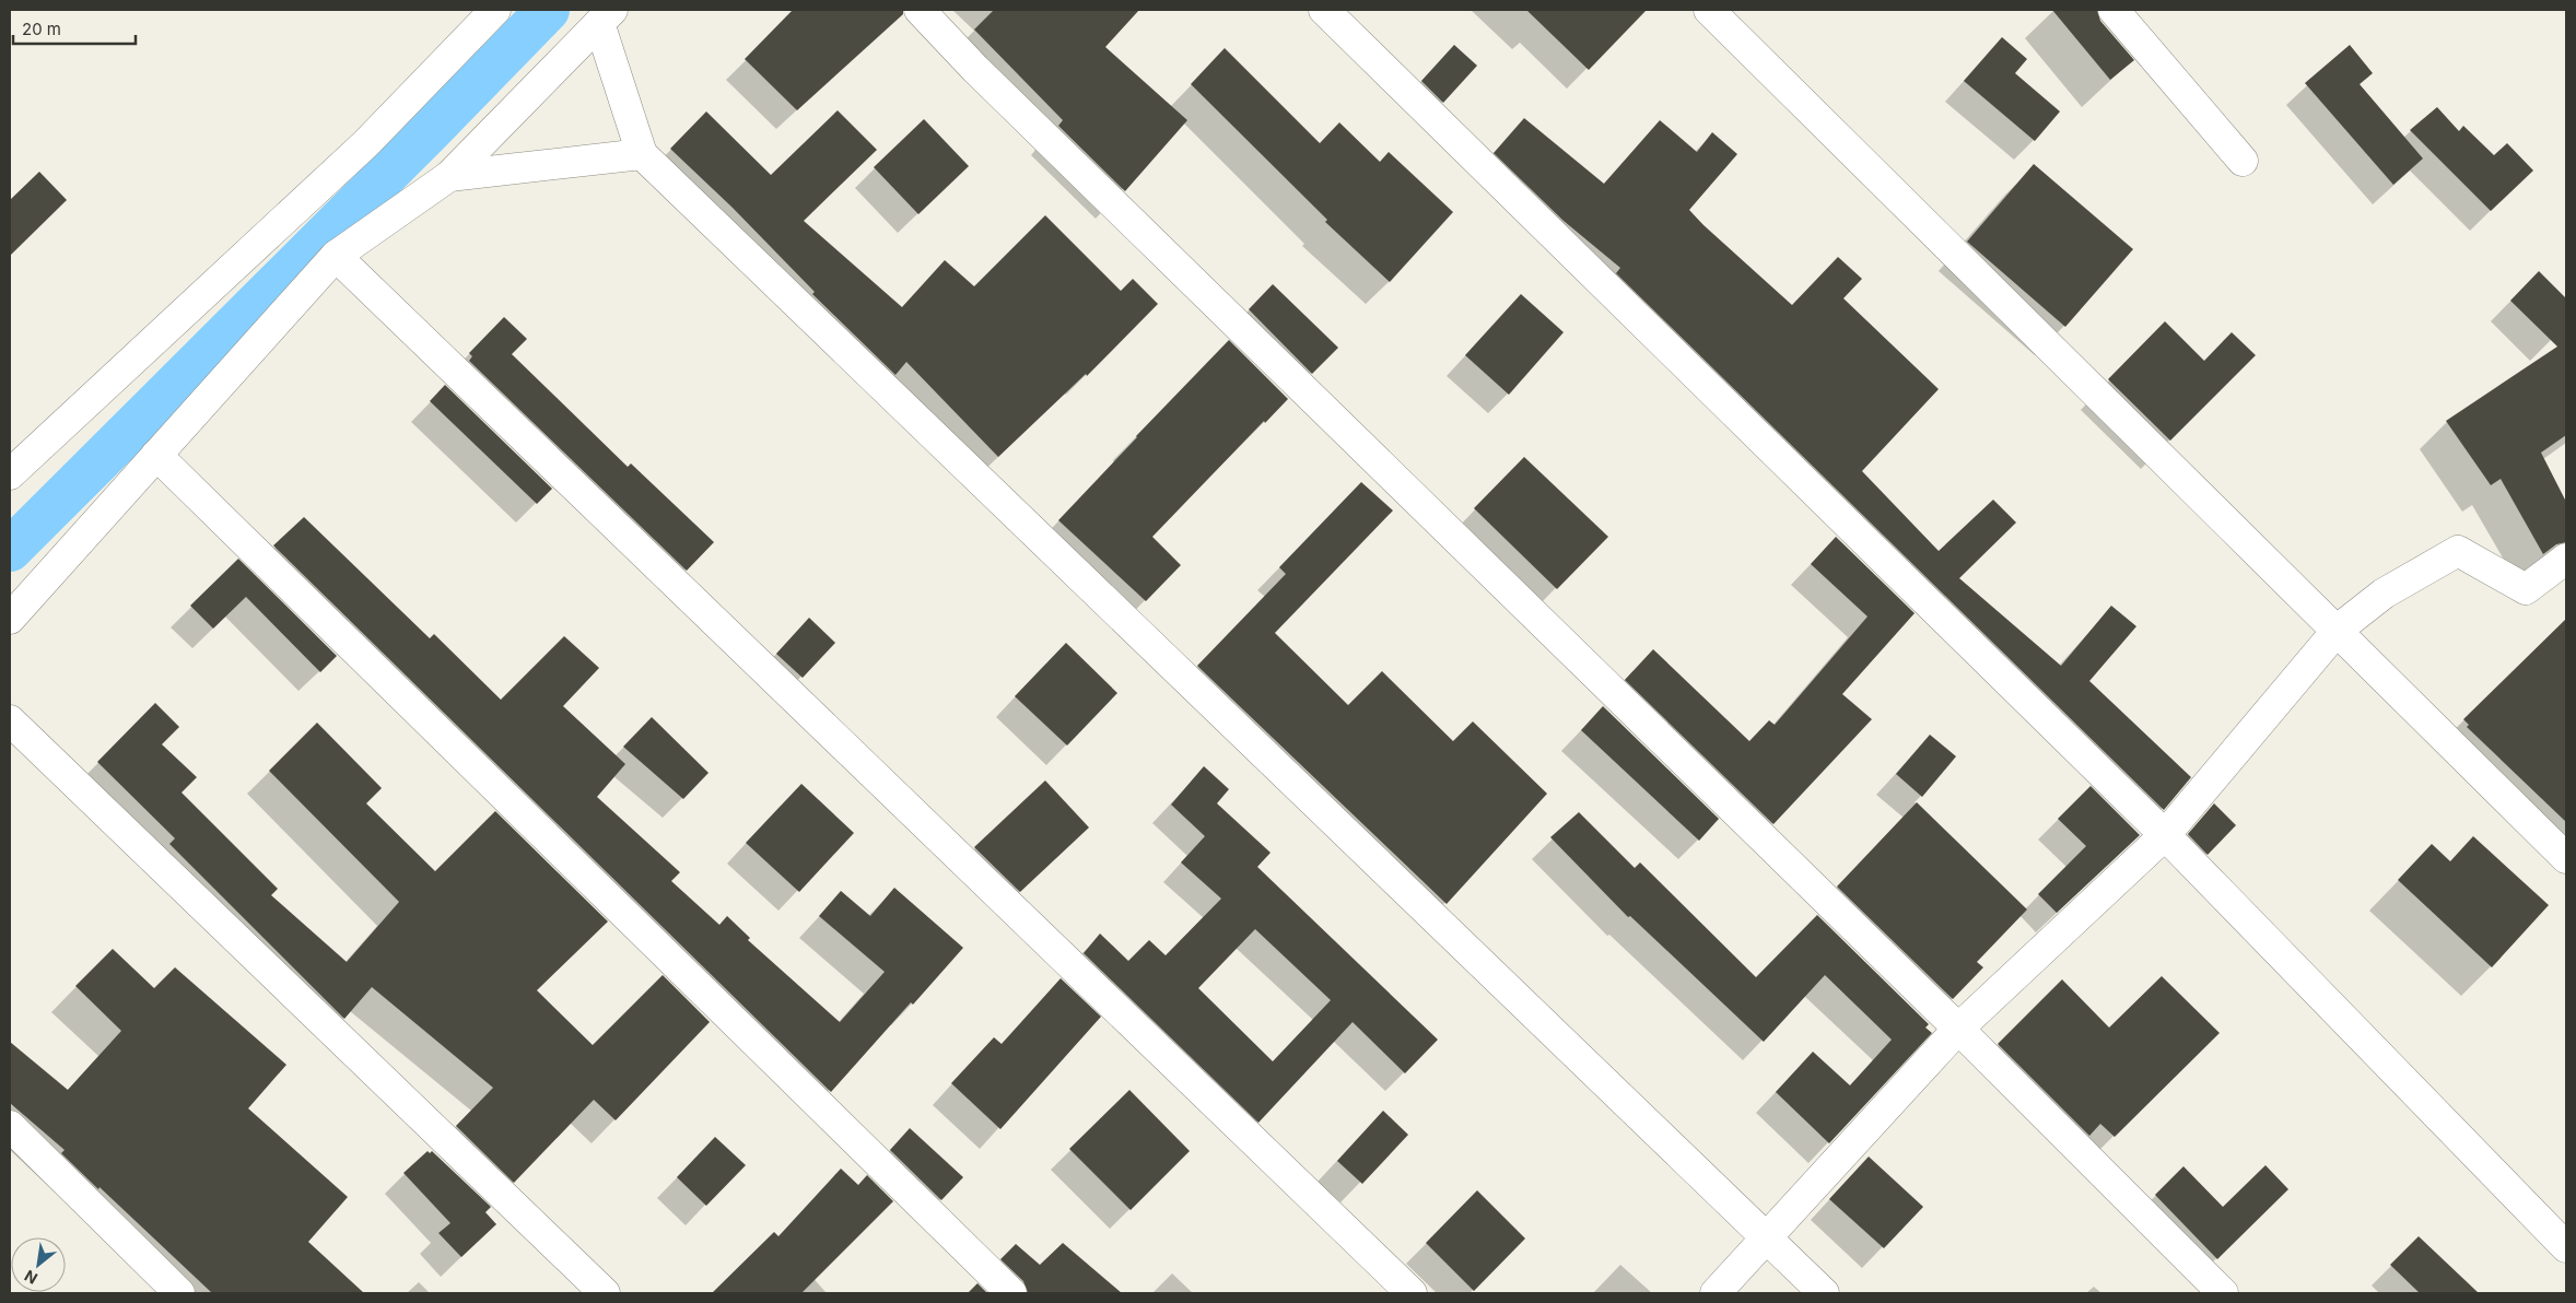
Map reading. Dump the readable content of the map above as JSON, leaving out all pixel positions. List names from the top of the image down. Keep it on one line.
{"scale_bar":"20 m","north":"bottom left"}
